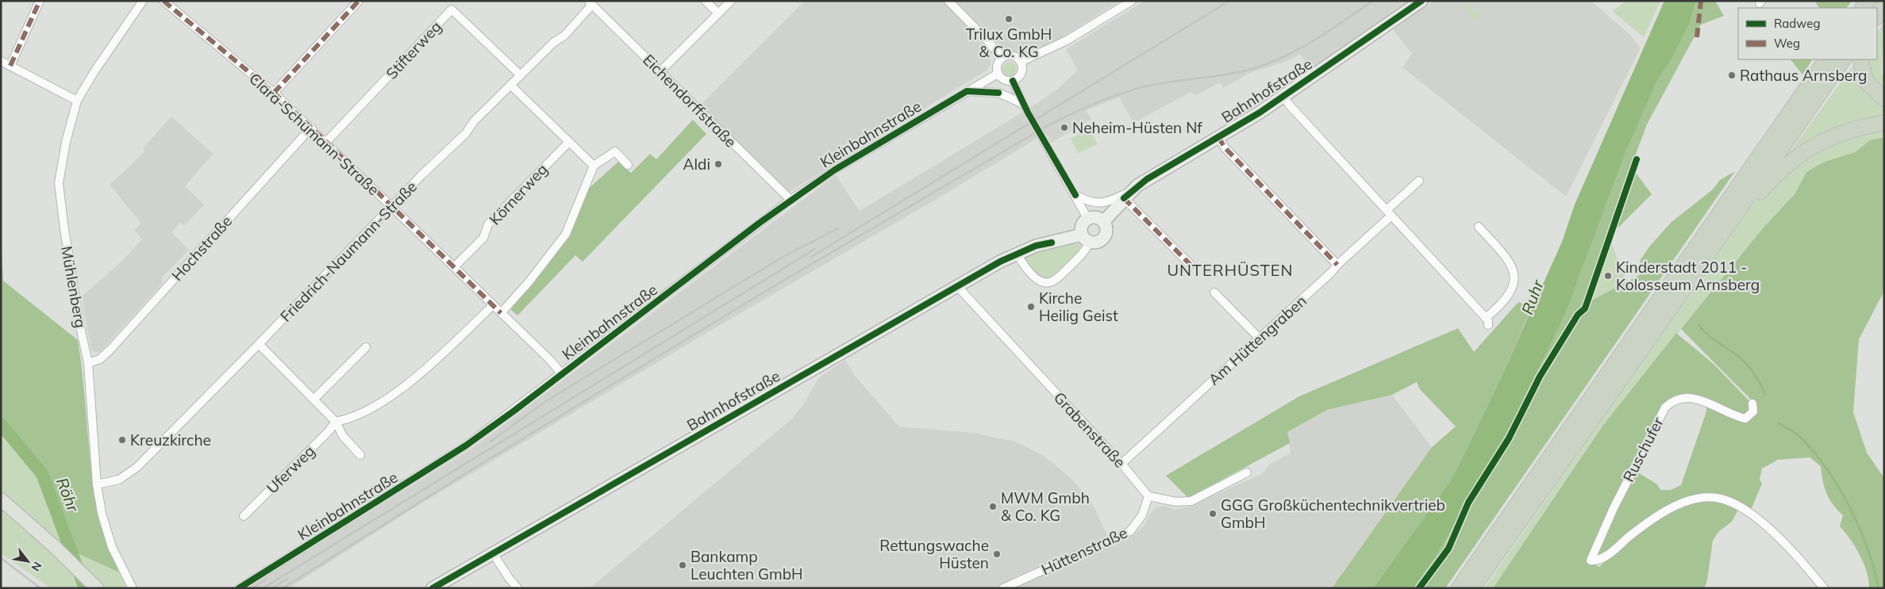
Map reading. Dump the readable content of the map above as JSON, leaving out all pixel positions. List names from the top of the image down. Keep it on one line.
{"streets":{"street":["Stifterweg","Bahnhofstraße","Eichendorffstraße","Clara-Schumann-Straße","Kleinbahnstraße","Körnerweg","Hochstraße","Friedrich-Naumann-Straße","Mühlenberg","Am Hüttengraben","Grabenstraße","Ruschufer","Uferweg","Hüttenstraße"]},"crossings":[["Stifterweg","Clara-Schumann-Straße"],["Stifterweg","Friedrich-Naumann-Straße"],["Bahnhofstraße","Grabenstraße"],["Eichendorffstraße","Kleinbahnstraße"],["Eichendorffstraße","Friedrich-Naumann-Straße"],["Clara-Schumann-Straße","Kleinbahnstraße"],["Clara-Schumann-Straße","Körnerweg"],["Clara-Schumann-Straße","Hochstraße"],["Clara-Schumann-Straße","Friedrich-Naumann-Straße"],["Hochstraße","Mühlenberg"],["Friedrich-Naumann-Straße","Mühlenberg"],["Am Hüttengraben","Grabenstraße"],["Grabenstraße","Hüttenstraße"]],"districts":["UNTERHÜSTEN"],"water":["Ruhr","Röhr"],"places":["Trilux GmbH & Co. KG","Rathaus Arnsberg","Neheim-Hüsten Nf","Aldi","Kinderstadt 2011 - Kolosseum Arnsberg","Kirche Heilig Geist","Kreuzkirche","MWM Gmbh & Co. KG","GGG Großküchentechnikvertrieb GmbH","Rettungswache Hüsten","Bankamp Leuchten GmbH"],"legend":["Radweg","Weg"],"north":"bottom right"}
